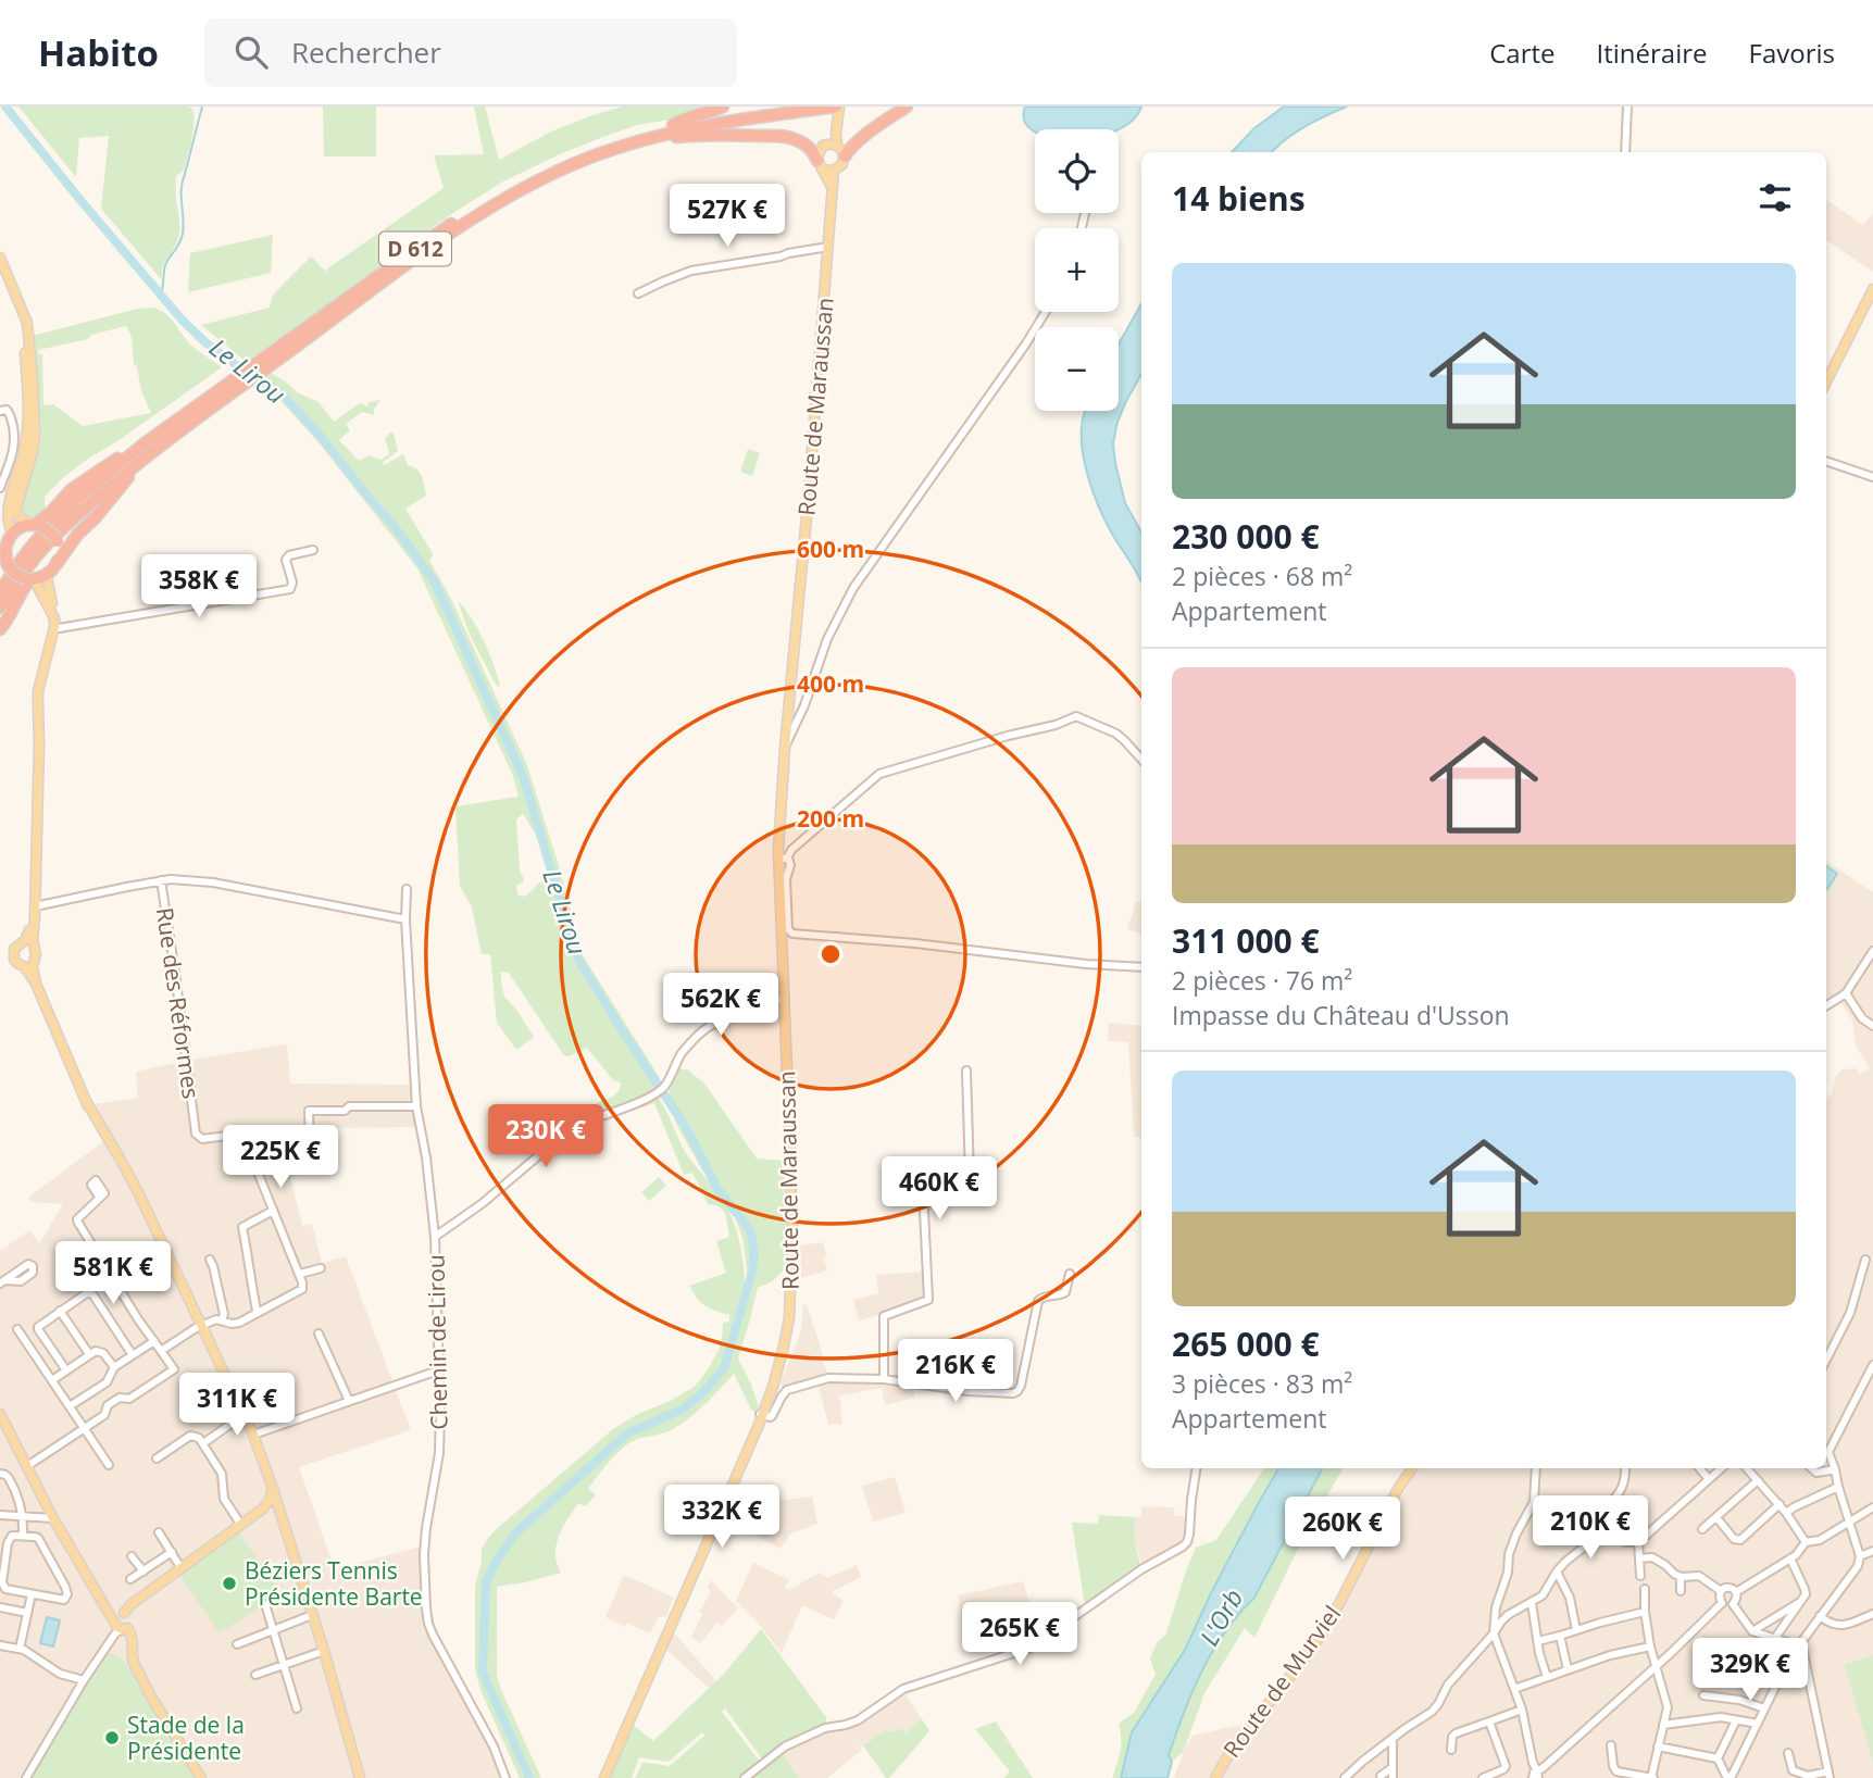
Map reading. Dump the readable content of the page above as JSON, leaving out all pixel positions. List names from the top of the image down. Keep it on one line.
{"streets":{"highway":["D 612"],"main road":["Route de Maraussan","Route de Murviel"],"street":["Rue des Réformes","Chemin de Lirou"]},"water":["Le Lirou","L'Orb"],"places":["Béziers Tennis Présidente Barte","Stade de la Présidente"],"page":{"header":"Habito","search":"Rechercher","nav":["Carte","Itinéraire","Favoris"],"map_buttons":["+","−"],"heading":"14 biens","price":["527K €","358K €","562K €","230K €","225K €","460K €","581K €","216K €","311K €","332K €","210K €","260K €","265K €","329K €"],"list":[{"name":"230 000 €","note":"2 pièces · 68 m² · Appartement"},{"name":"311 000 €","note":"2 pièces · 76 m² · Impasse du Château d'Usson"},{"name":"265 000 €","note":"3 pièces · 83 m² · Appartement"}]},"rings":["600 m","400 m","200 m"]}
